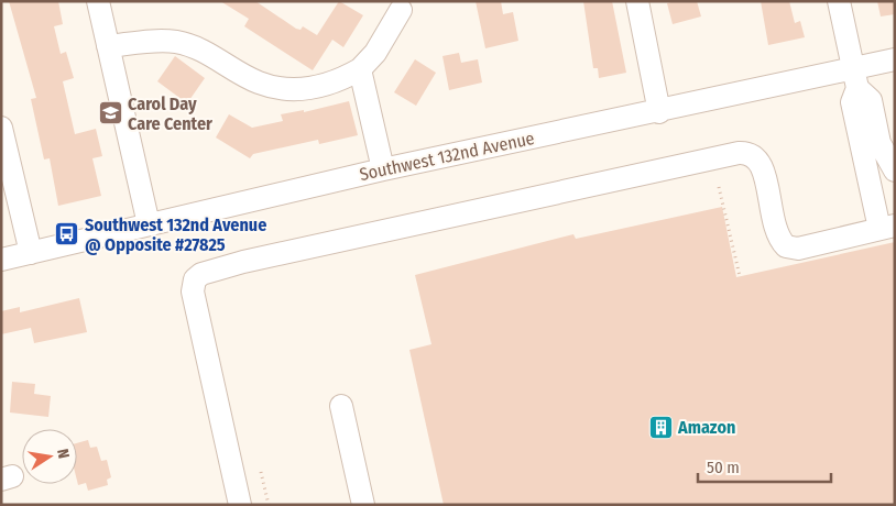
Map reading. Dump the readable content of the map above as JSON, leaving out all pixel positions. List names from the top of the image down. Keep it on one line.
{"streets":{"street":["Southwest 132nd Avenue"]},"places":{"school or university":["Carol Day Care Center"],"bus stop":["Southwest 132nd Avenue @ Opposite #27825"],"building":["Amazon"]},"scale_bar":"50 m","north":"right"}
